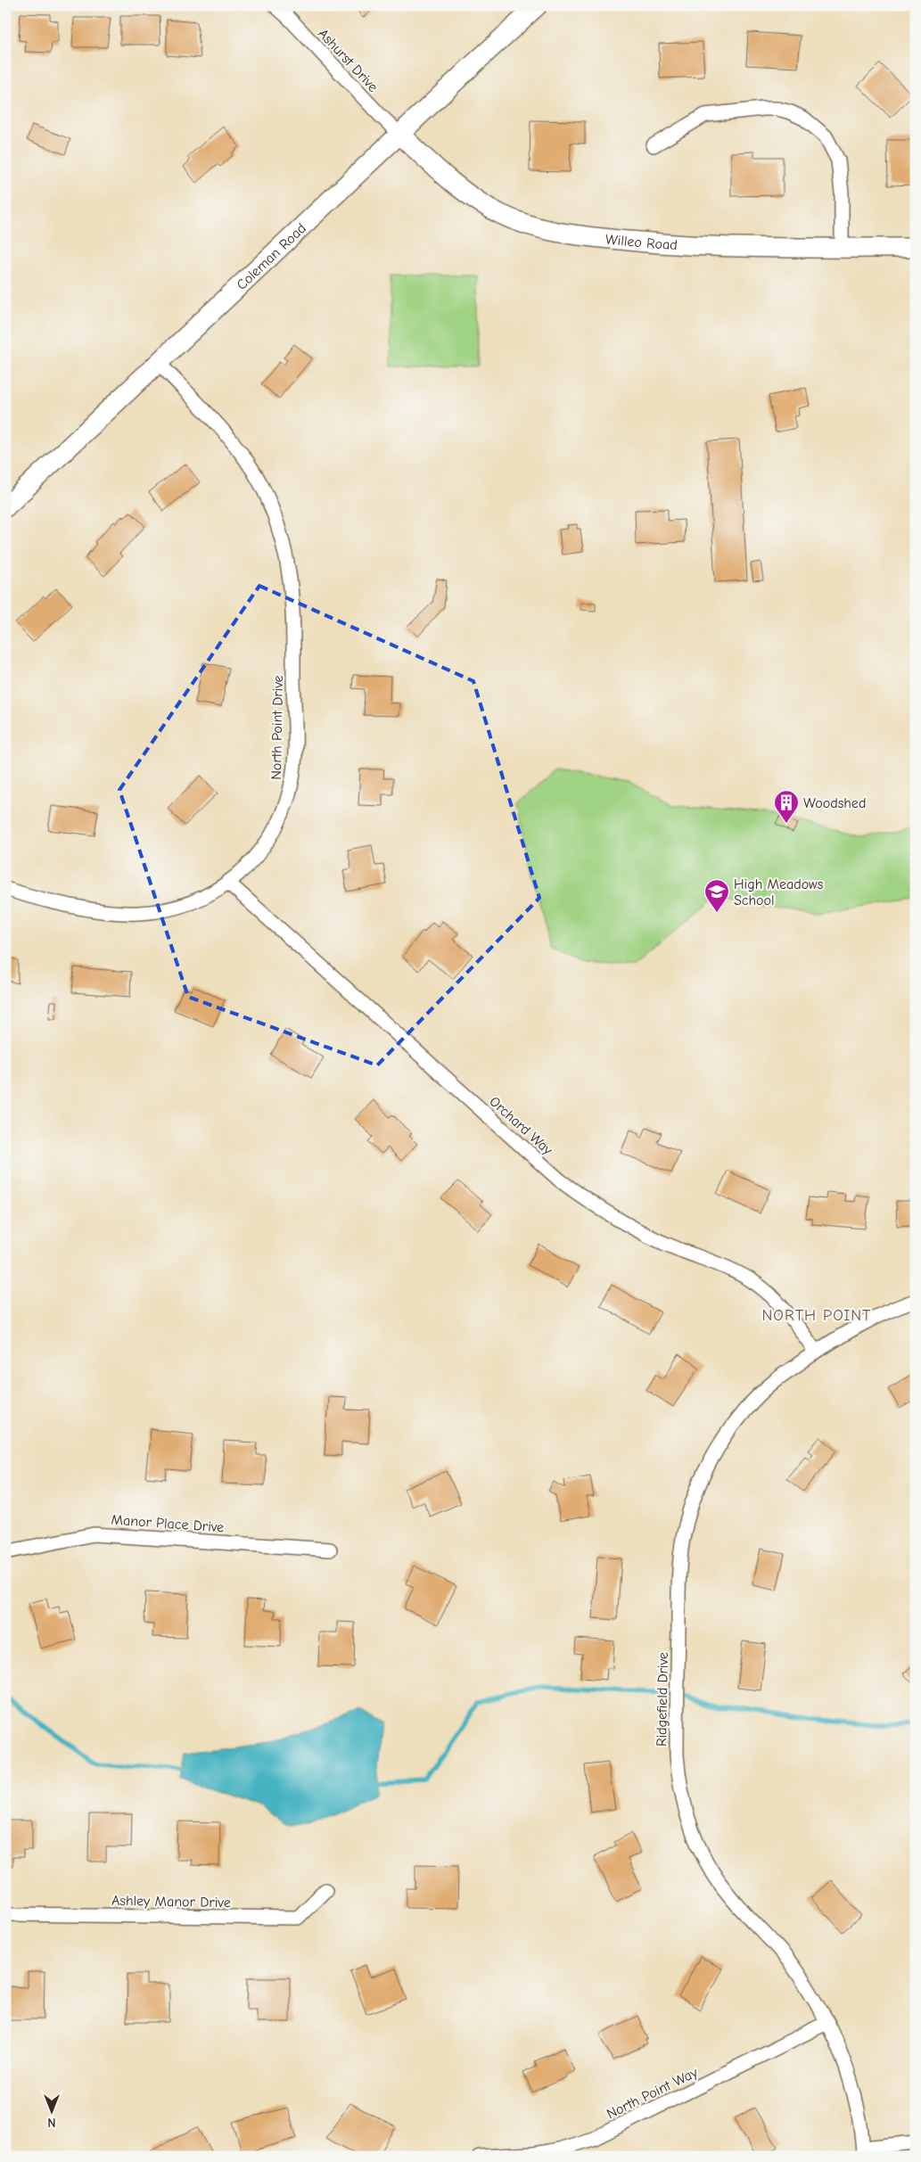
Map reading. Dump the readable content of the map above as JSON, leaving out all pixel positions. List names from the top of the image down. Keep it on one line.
{"streets":{"street":["Ashurst Drive","Willeo Road","Coleman Road","North Point Drive","Orchard Way","Manor Place Drive","Ridgefield Drive","Ashley Manor Drive","North Point Way"]},"crossings":[["Ashurst Drive","Willeo Road"],["Ashurst Drive","Coleman Road"],["Willeo Road","Coleman Road"],["Coleman Road","North Point Drive"],["North Point Drive","Orchard Way"],["Orchard Way","Ridgefield Drive"],["Ridgefield Drive","North Point Way"]],"districts":["NORTH POINT"],"places":{"building":["Woodshed"],"school or university":["High Meadows School"]},"north":"bottom"}
